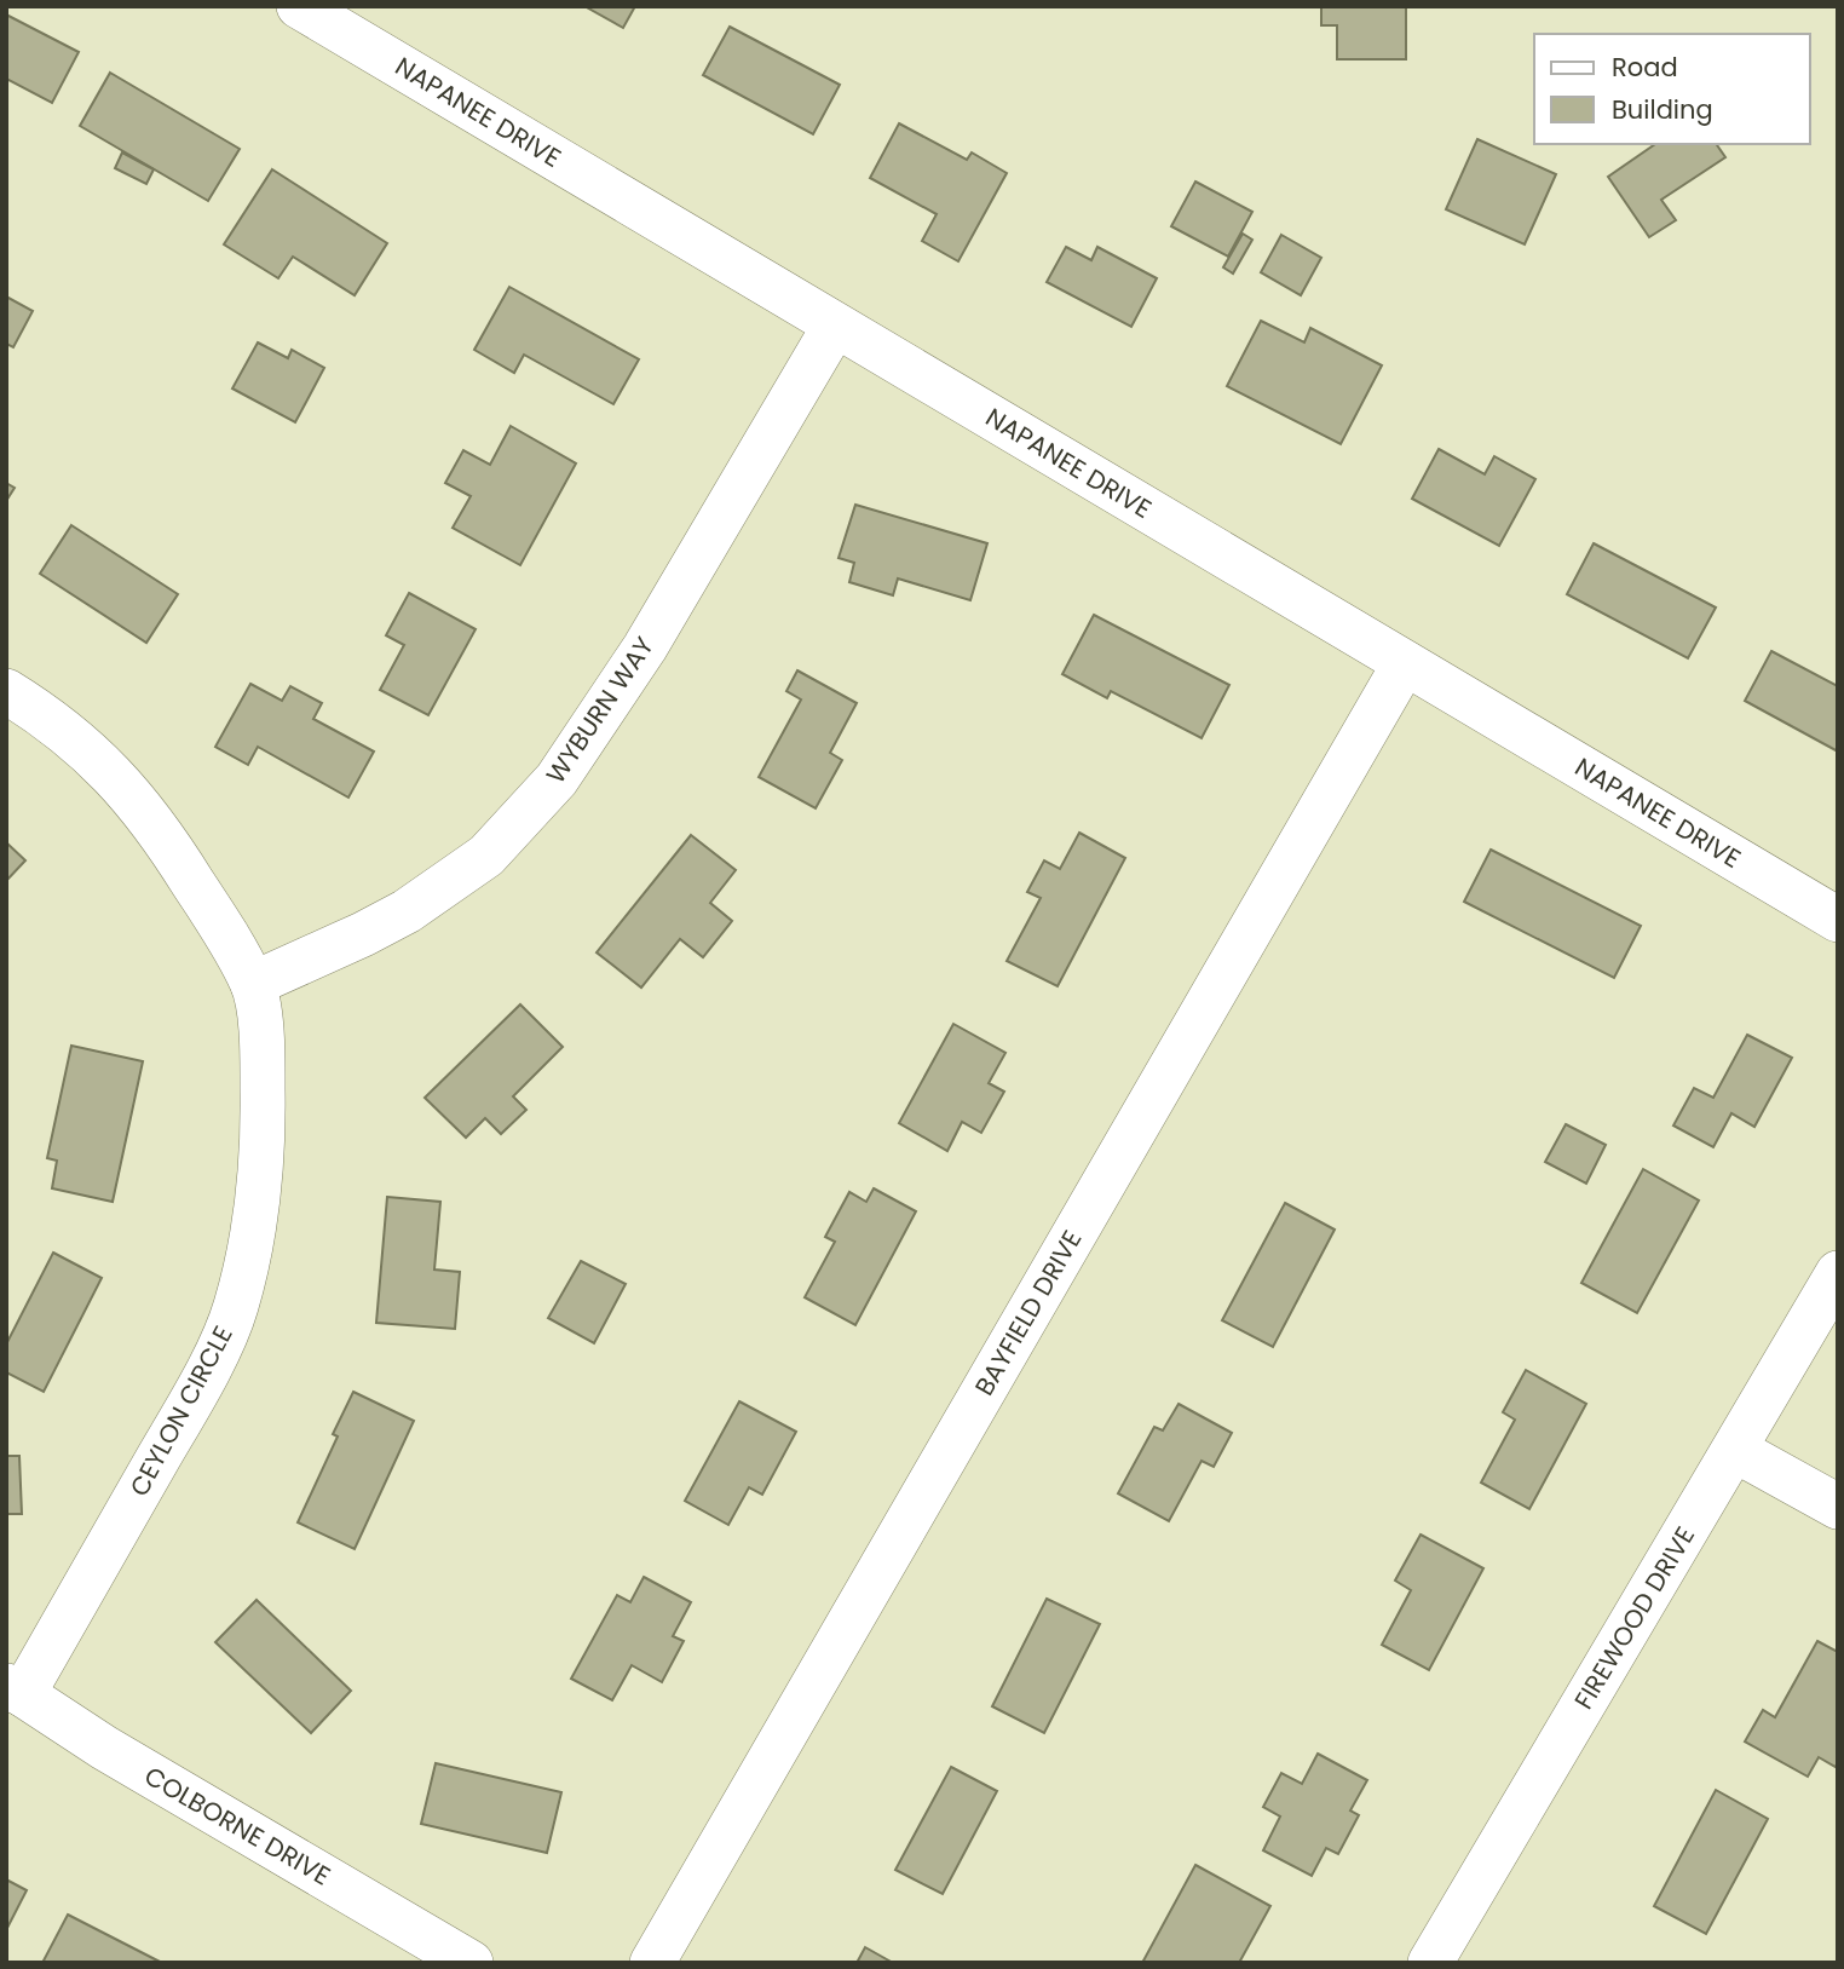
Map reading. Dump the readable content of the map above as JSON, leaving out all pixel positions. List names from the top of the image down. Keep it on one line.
{"streets":{"street":["NAPANEE DRIVE","WYBURN WAY","BAYFIELD DRIVE","CEYLON CIRCLE","FIREWOOD DRIVE","COLBORNE DRIVE"]},"crossings":[["NAPANEE DRIVE","WYBURN WAY"],["NAPANEE DRIVE","BAYFIELD DRIVE"],["WYBURN WAY","CEYLON CIRCLE"],["CEYLON CIRCLE","COLBORNE DRIVE"]],"legend":["Road","Building"]}
